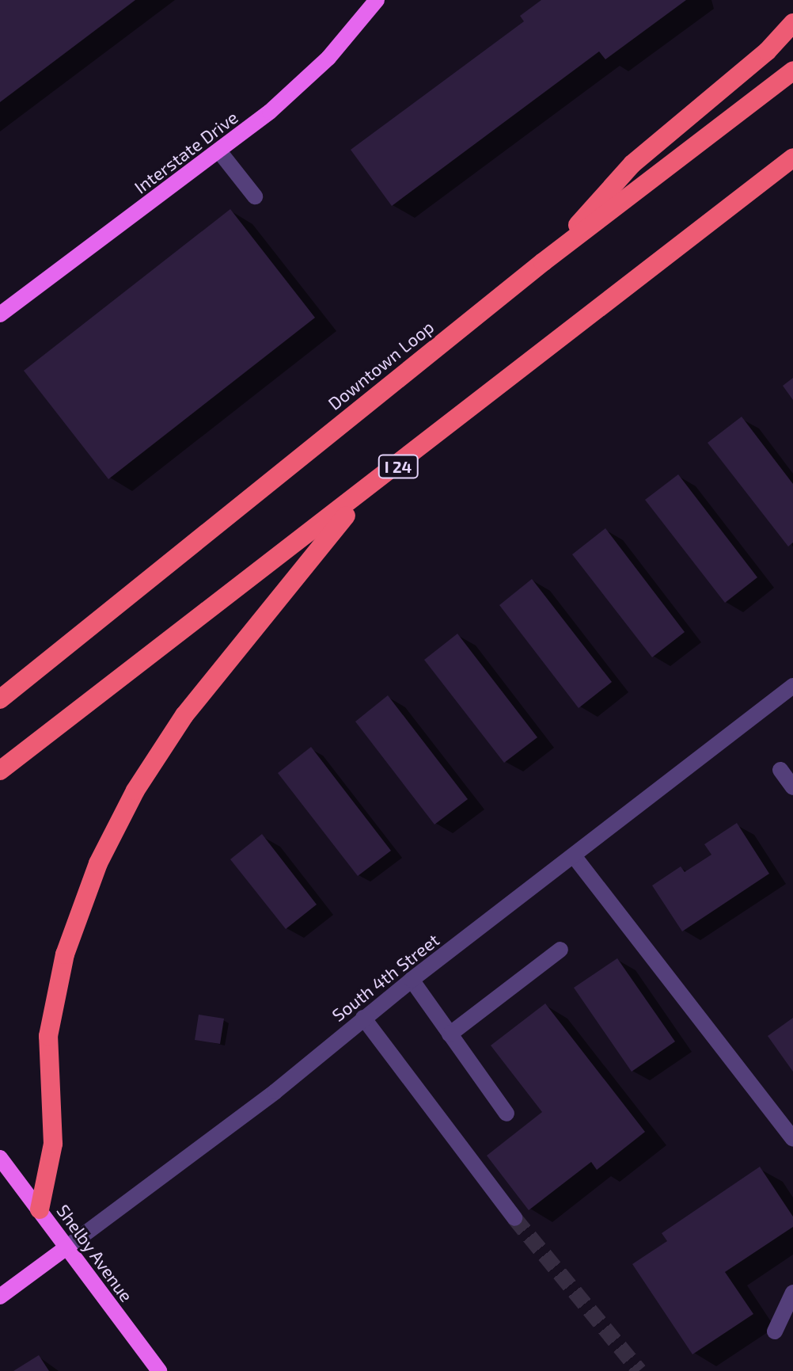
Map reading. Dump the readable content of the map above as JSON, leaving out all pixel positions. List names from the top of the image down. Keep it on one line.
{"streets":{"highway":["Downtown Loop","I 24"],"main road":["Interstate Drive","South 4th Street","Shelby Avenue"]},"crossings":[["South 4th Street","Shelby Avenue"]]}
